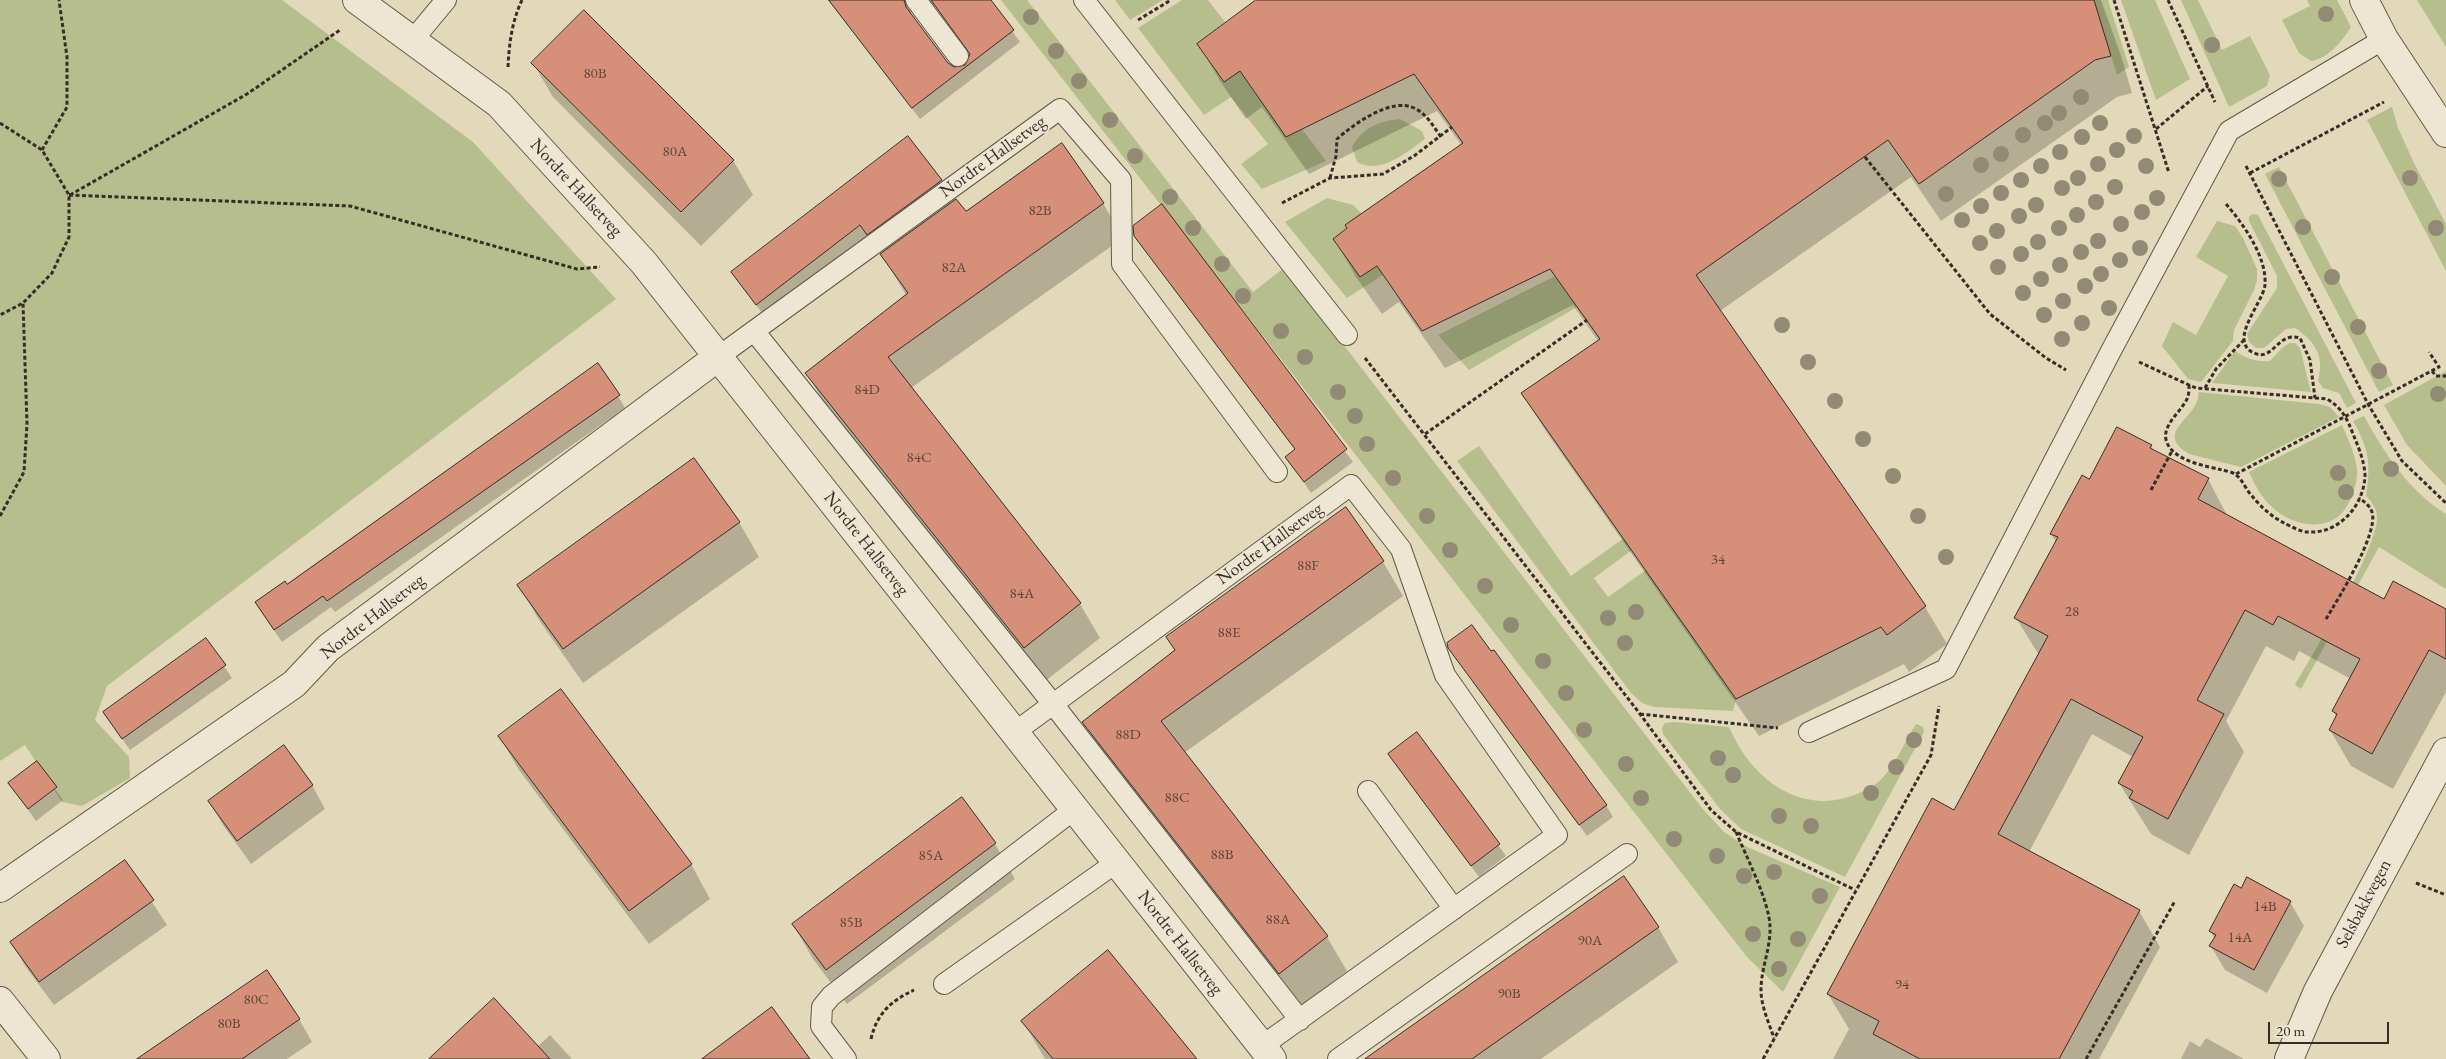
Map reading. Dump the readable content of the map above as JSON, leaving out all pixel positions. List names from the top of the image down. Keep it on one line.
{"streets":{"street":["Nordre Hallsetveg","Selsbakkvegen"]},"house_numbers":["80B","80A","82B","82A","84D","84C","34","88F","84A","28","88E","88D","88C","88B","85A","14B","88A","85B","14A","90A","94","90B","80C","80B"],"scale_bar":"20 m"}
